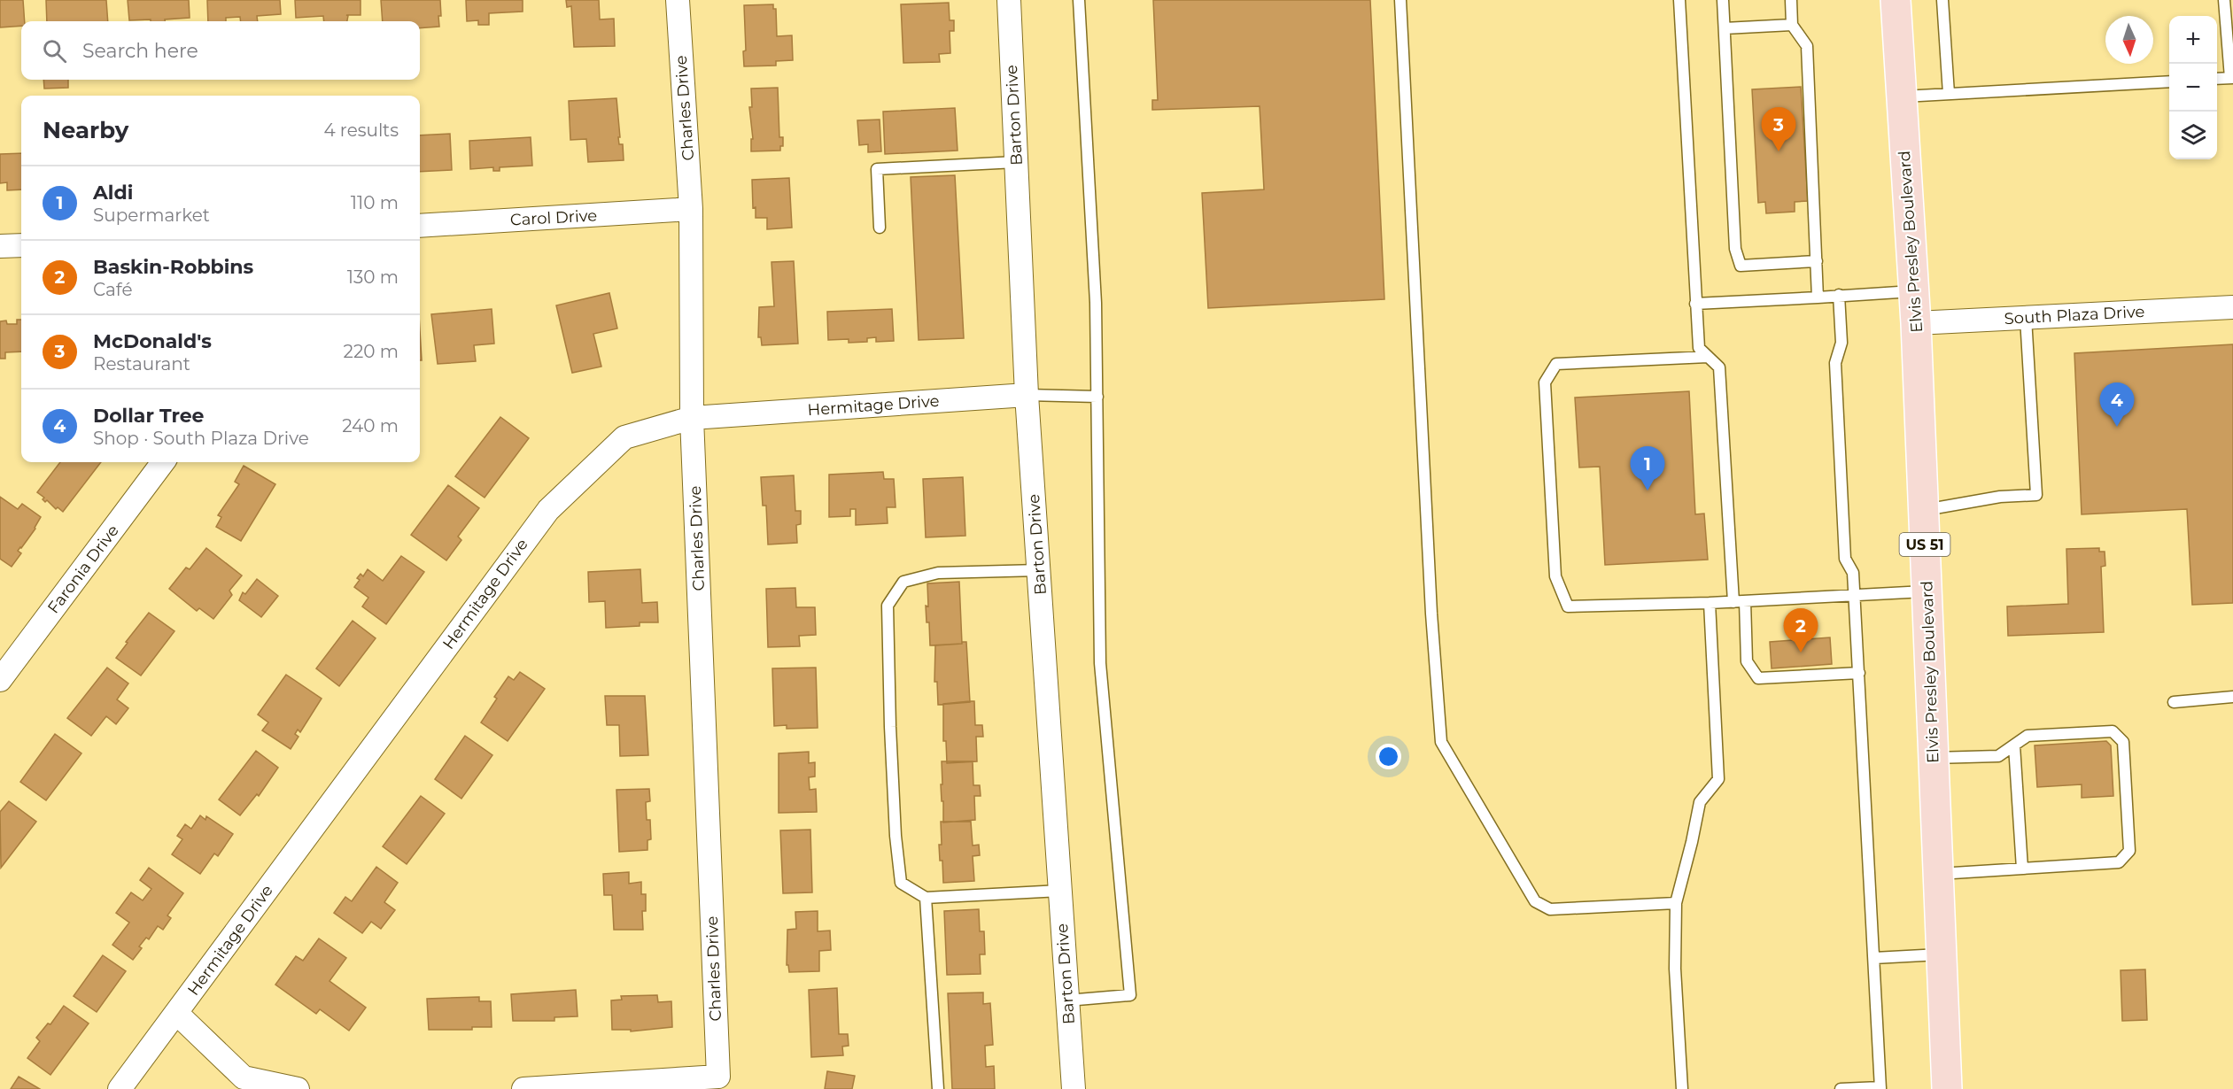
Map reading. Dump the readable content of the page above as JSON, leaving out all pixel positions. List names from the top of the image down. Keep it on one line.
{"streets":{"main road":["Elvis Presley Boulevard","US 51"],"street":["Charles Drive","Barton Drive","Carol Drive","South Plaza Drive","Hermitage Drive","Faronia Drive"]},"crossings":[["Charles Drive","Carol Drive"],["Charles Drive","Hermitage Drive"],["Barton Drive","Hermitage Drive"],["Elvis Presley Boulevard","South Plaza Drive"]],"north":"bottom","page":{"map_buttons":["+","−"],"search":"Search here","heading":["Nearby","4 results"],"pins":["3","4","1","2"],"list":[{"mark":"1","name":"Aldi","note":"Supermarket","value":"110 m"},{"mark":"2","name":"Baskin-Robbins","note":"Café","value":"130 m"},{"mark":"3","name":"McDonald's","note":"Restaurant","value":"220 m"},{"mark":"4","name":"Dollar Tree","note":"Shop · South Plaza Drive","value":"240 m"}]}}
